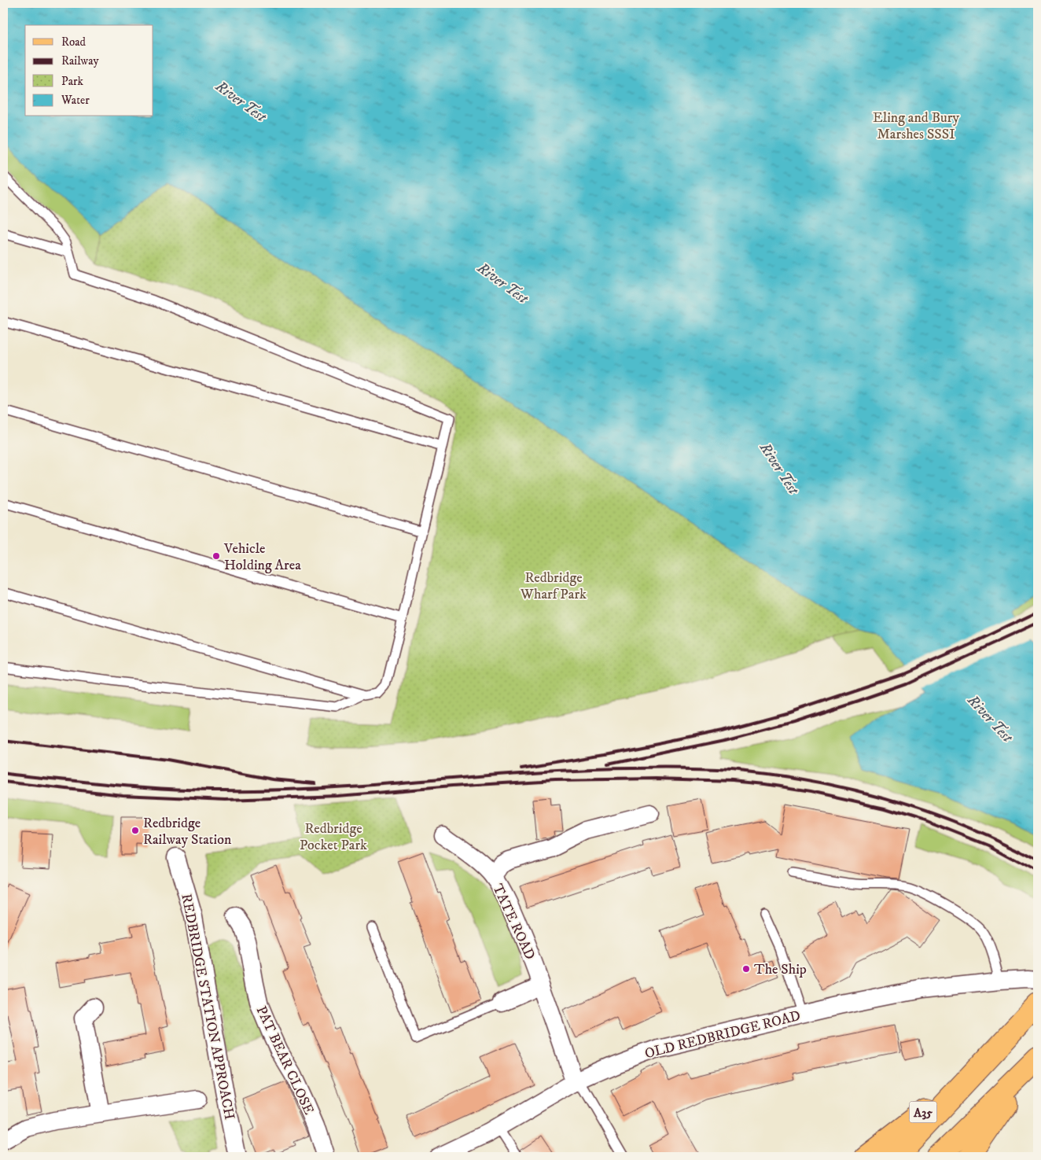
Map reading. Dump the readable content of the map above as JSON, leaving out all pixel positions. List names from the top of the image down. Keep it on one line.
{"streets":{"main road":["A35"],"street":["TATE ROAD","REDBRIDGE STATION APPROACH","OLD REDBRIDGE ROAD","PAT BEAR CLOSE"]},"crossings":[["TATE ROAD","OLD REDBRIDGE ROAD"]],"water":["River Test"],"parks":["Eling and Bury Marshes SSSI","Redbridge Wharf Park","Redbridge Pocket Park"],"places":["Vehicle Holding Area","Redbridge Railway Station","The Ship"],"legend":["Road","Railway","Park","Water"]}
